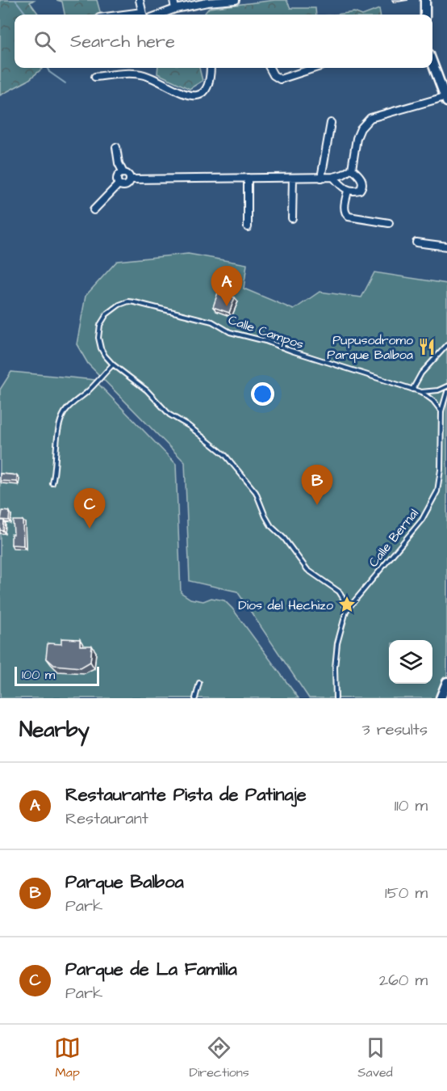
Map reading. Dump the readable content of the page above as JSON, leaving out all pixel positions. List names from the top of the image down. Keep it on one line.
{"streets":{"lane":["Calle Campos","Calle Bernal"]},"places":{"restaurant":["Pupusodromo Parque Balboa"],"place":["Dios del Hechizo"]},"scale_bar":"100 m","page":{"search":"Search here","pins":["A","B","C"],"scale":"100 m","heading":["Nearby","3 results"],"list":[{"mark":"A","name":"Restaurante Pista de Patinaje","note":"Restaurant","value":"110 m"},{"mark":"B","name":"Parque Balboa","note":"Park","value":"150 m"},{"mark":"C","name":"Parque de La Familia","note":"Park","value":"260 m"}],"nav":["Map","Directions","Saved"]}}
